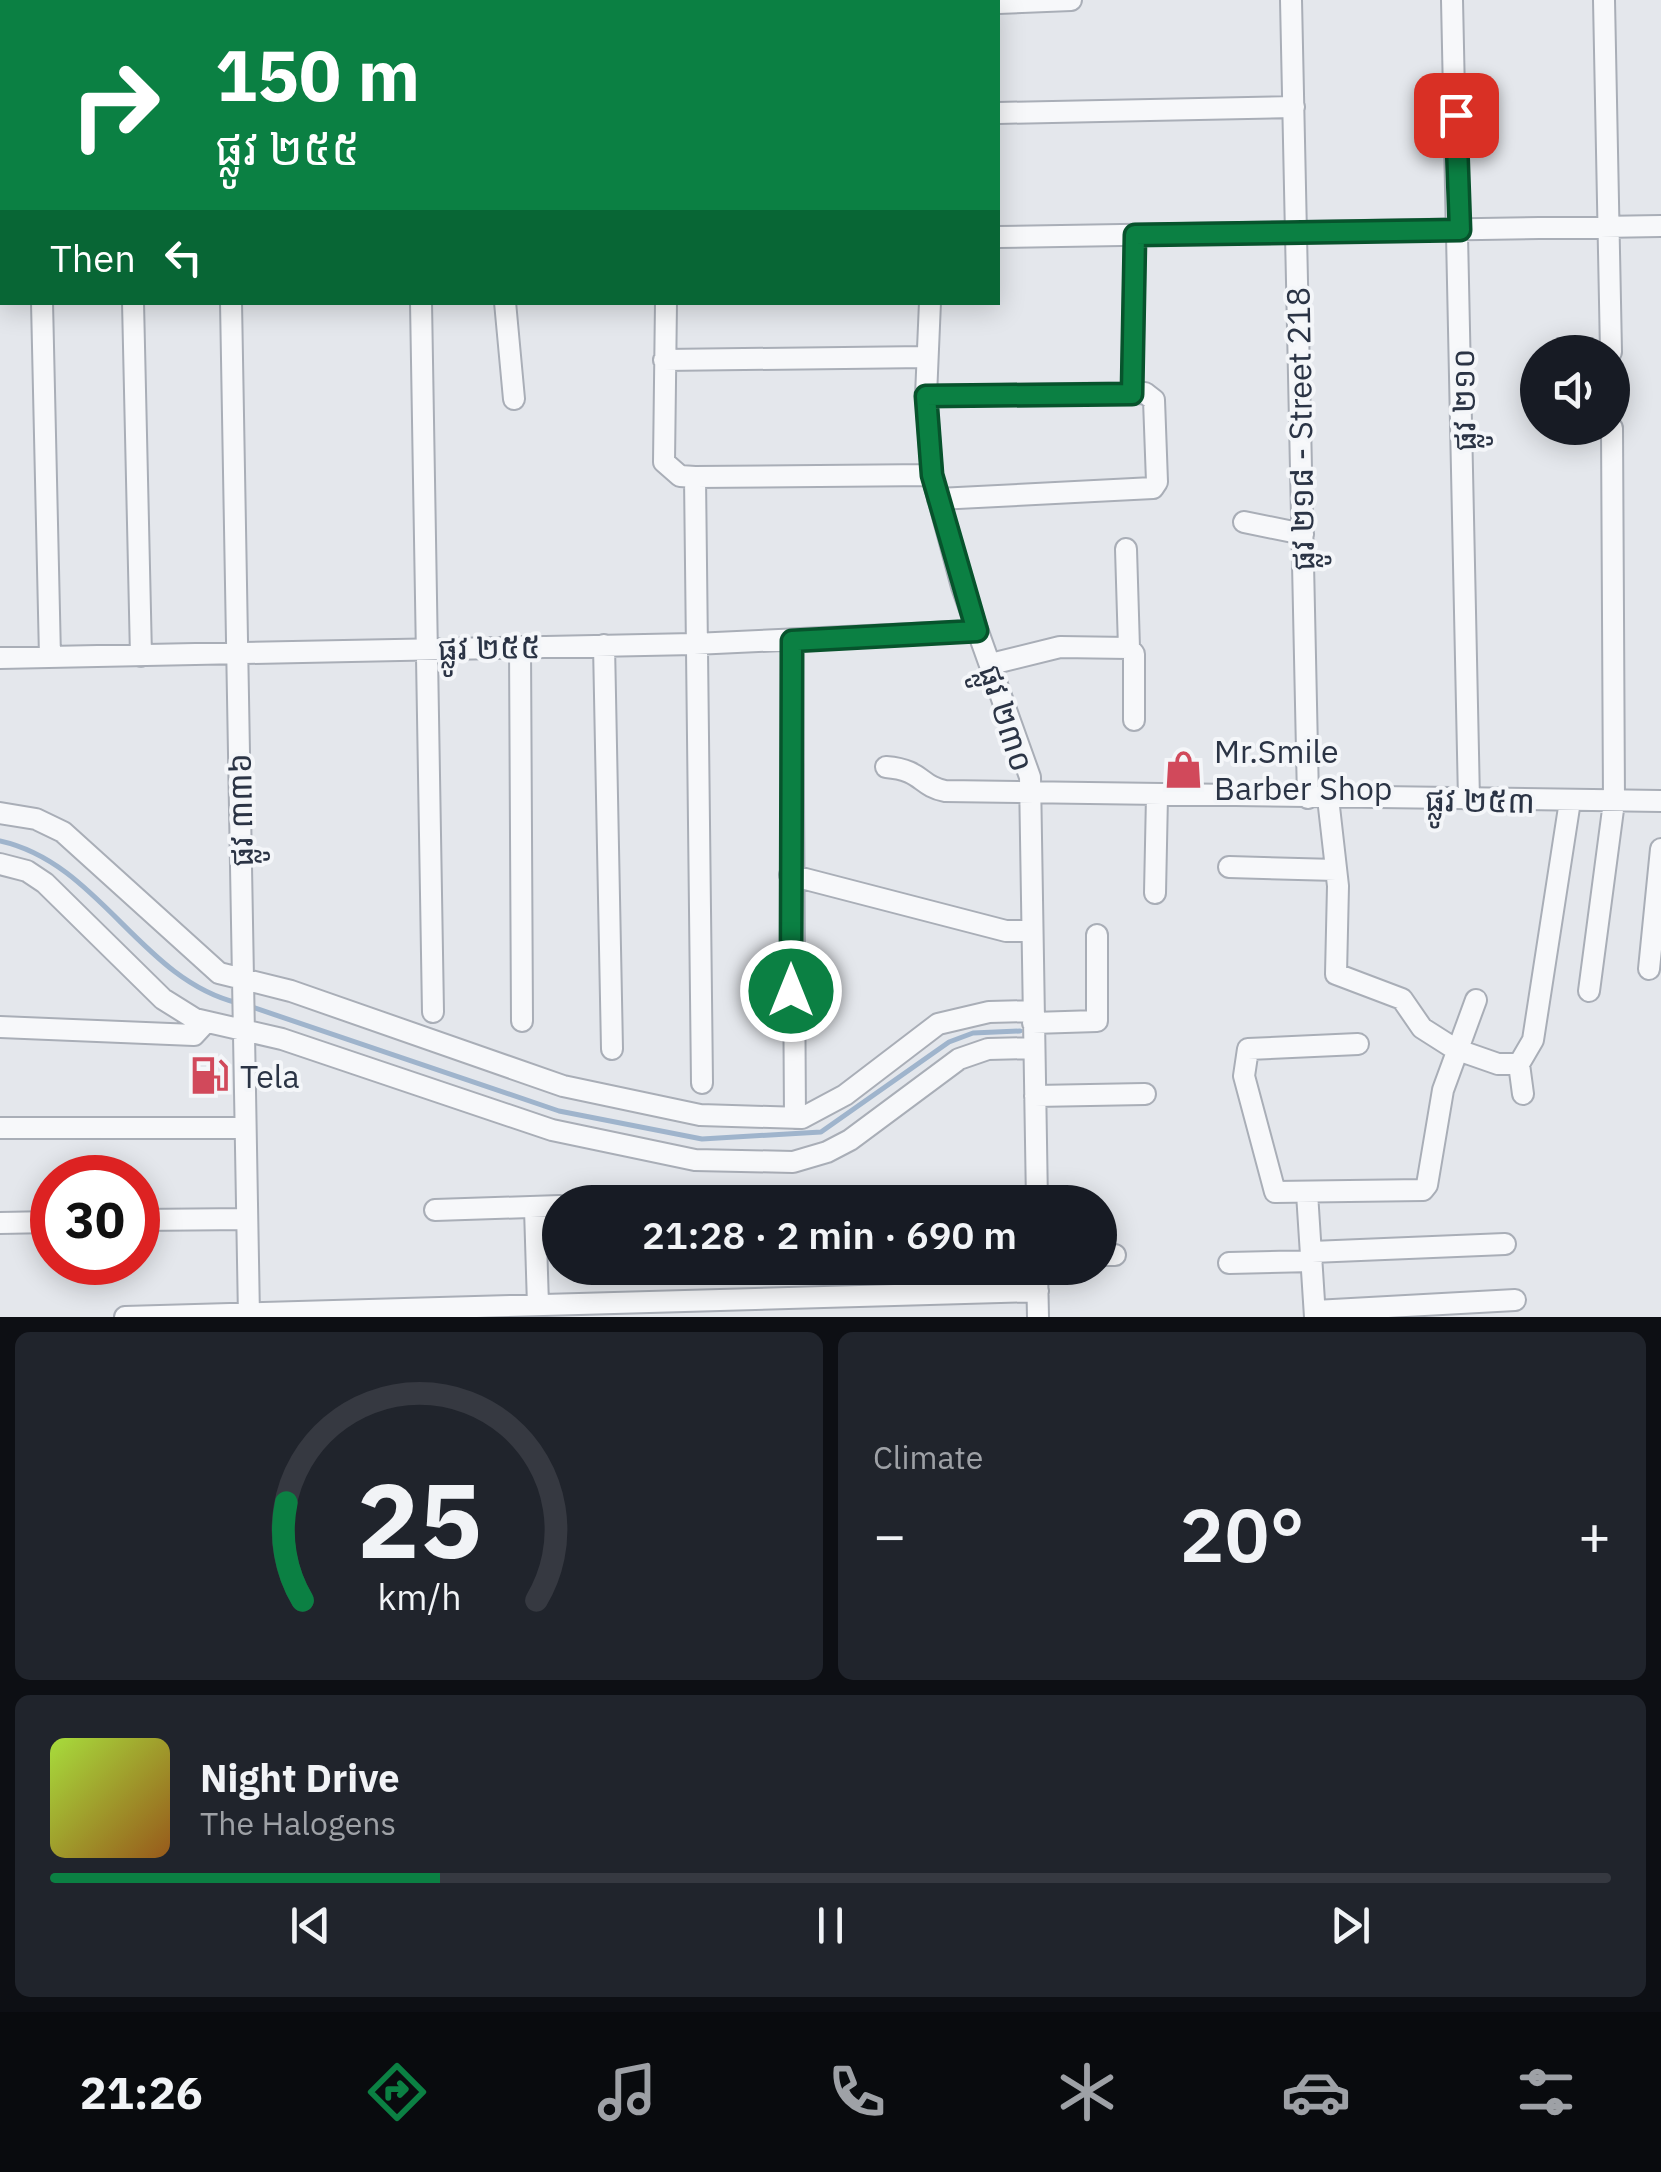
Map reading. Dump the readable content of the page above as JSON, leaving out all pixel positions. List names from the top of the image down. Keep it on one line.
{"streets":{"street":["ផ្លូវ ២១០","ផ្លូវ ២១៨ - Street 218","ផ្លូវ ២៥៥","ផ្លូវ ២៣០","ផ្លូវ ២៥៣","ផ្លូវ ៣៣៦"]},"crossings":[["ផ្លូវ ២១០","ផ្លូវ ២៥៣"],["ផ្លូវ ២១៨ - Street 218","ផ្លូវ ២៥៣"],["ផ្លូវ ២៥៥","ផ្លូវ ២៣០"],["ផ្លូវ ២៥៥","ផ្លូវ ៣៣៦"],["ផ្លូវ ២៣០","ផ្លូវ ២៥៣"]],"places":{"shop":["Mr.Smile Barber Shop"],"fuel station":["Tela"]},"page":{"turn":["150 m","ផ្លូវ ២៥៥"],"then":"Then","limit":"30","trip":"21:28 · 2 min · 690 m","tile":"Climate","heat":["−","20°","+"],"song":["Night Drive","The Halogens"],"tabs":"21:26","gauge":["25","km/h"]}}
